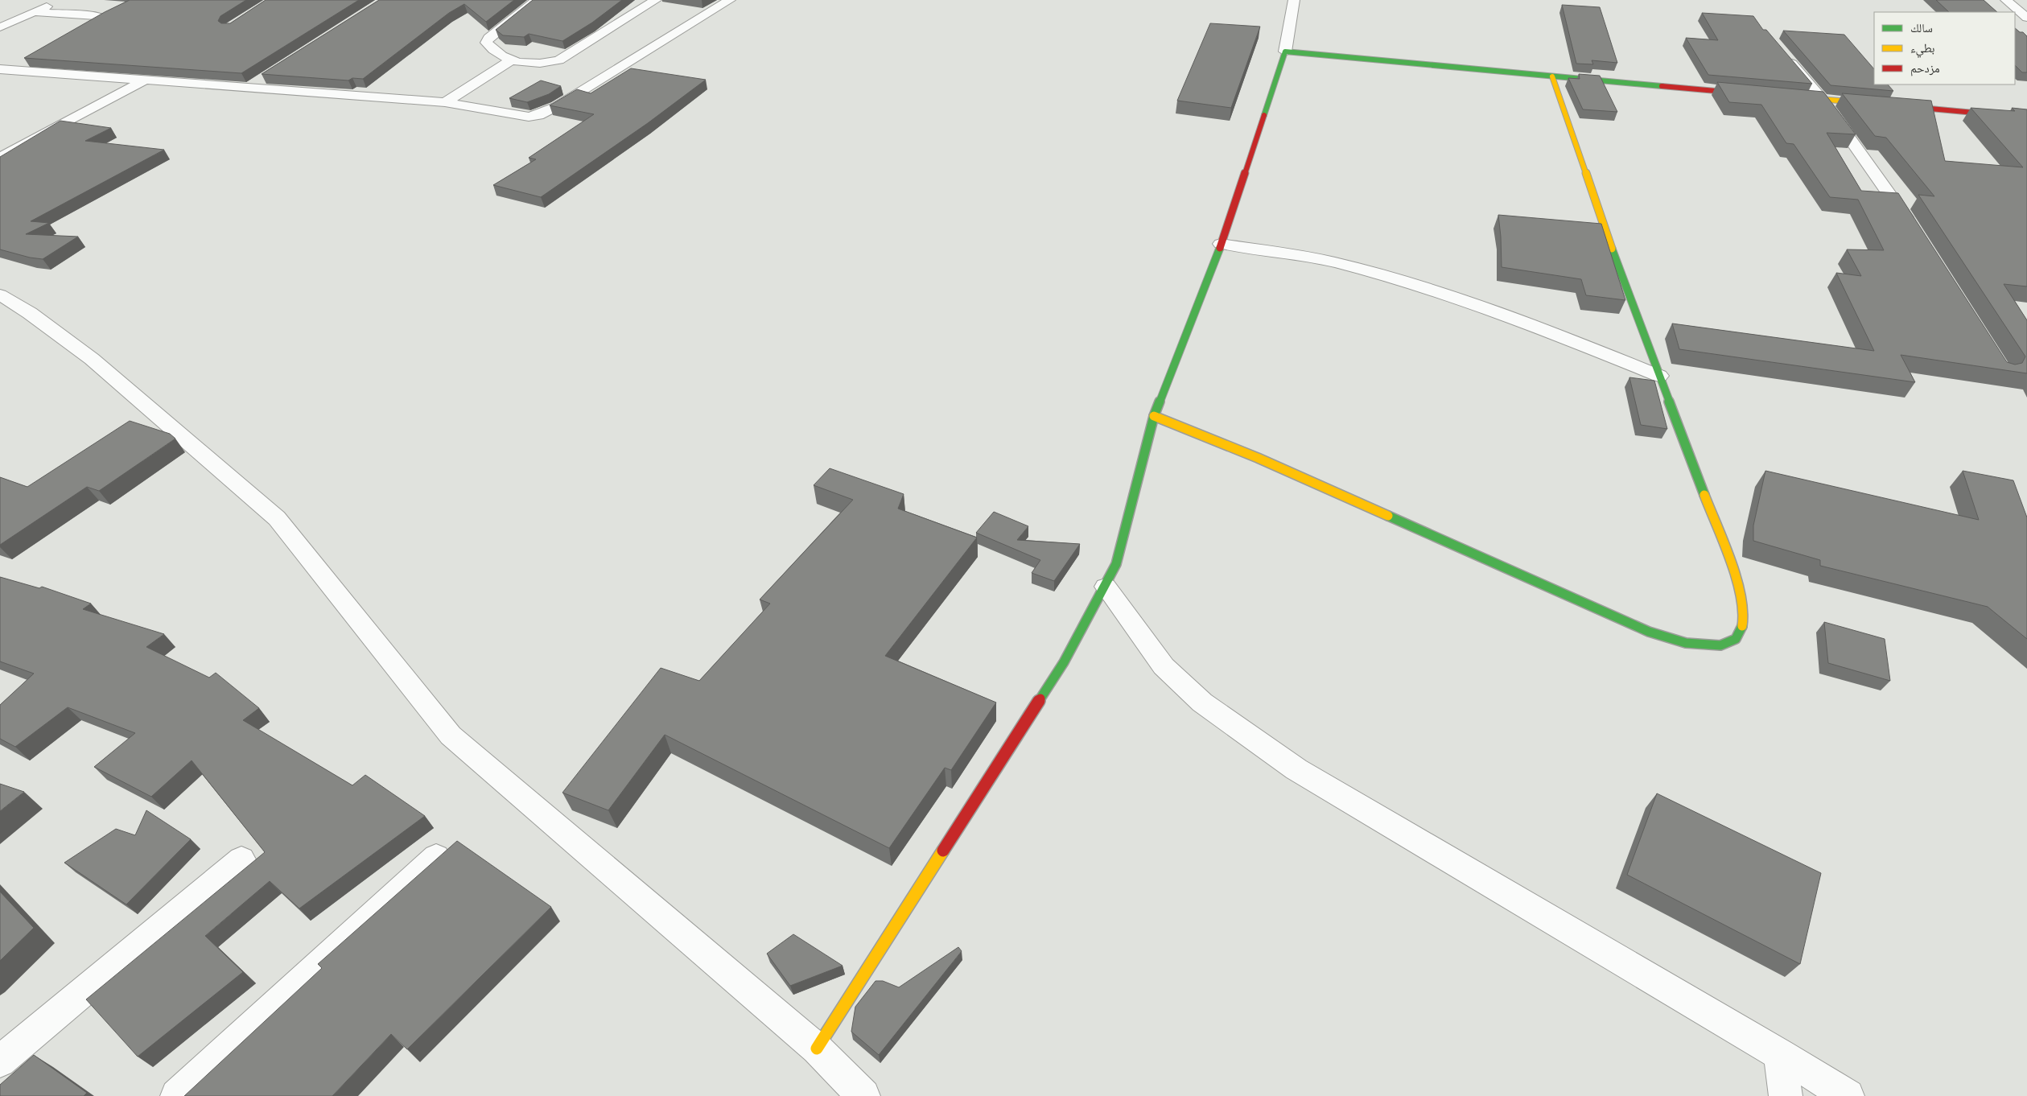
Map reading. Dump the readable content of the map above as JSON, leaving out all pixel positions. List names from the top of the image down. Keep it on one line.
{"legend":["سالك","بطيء","مزدحم"]}
